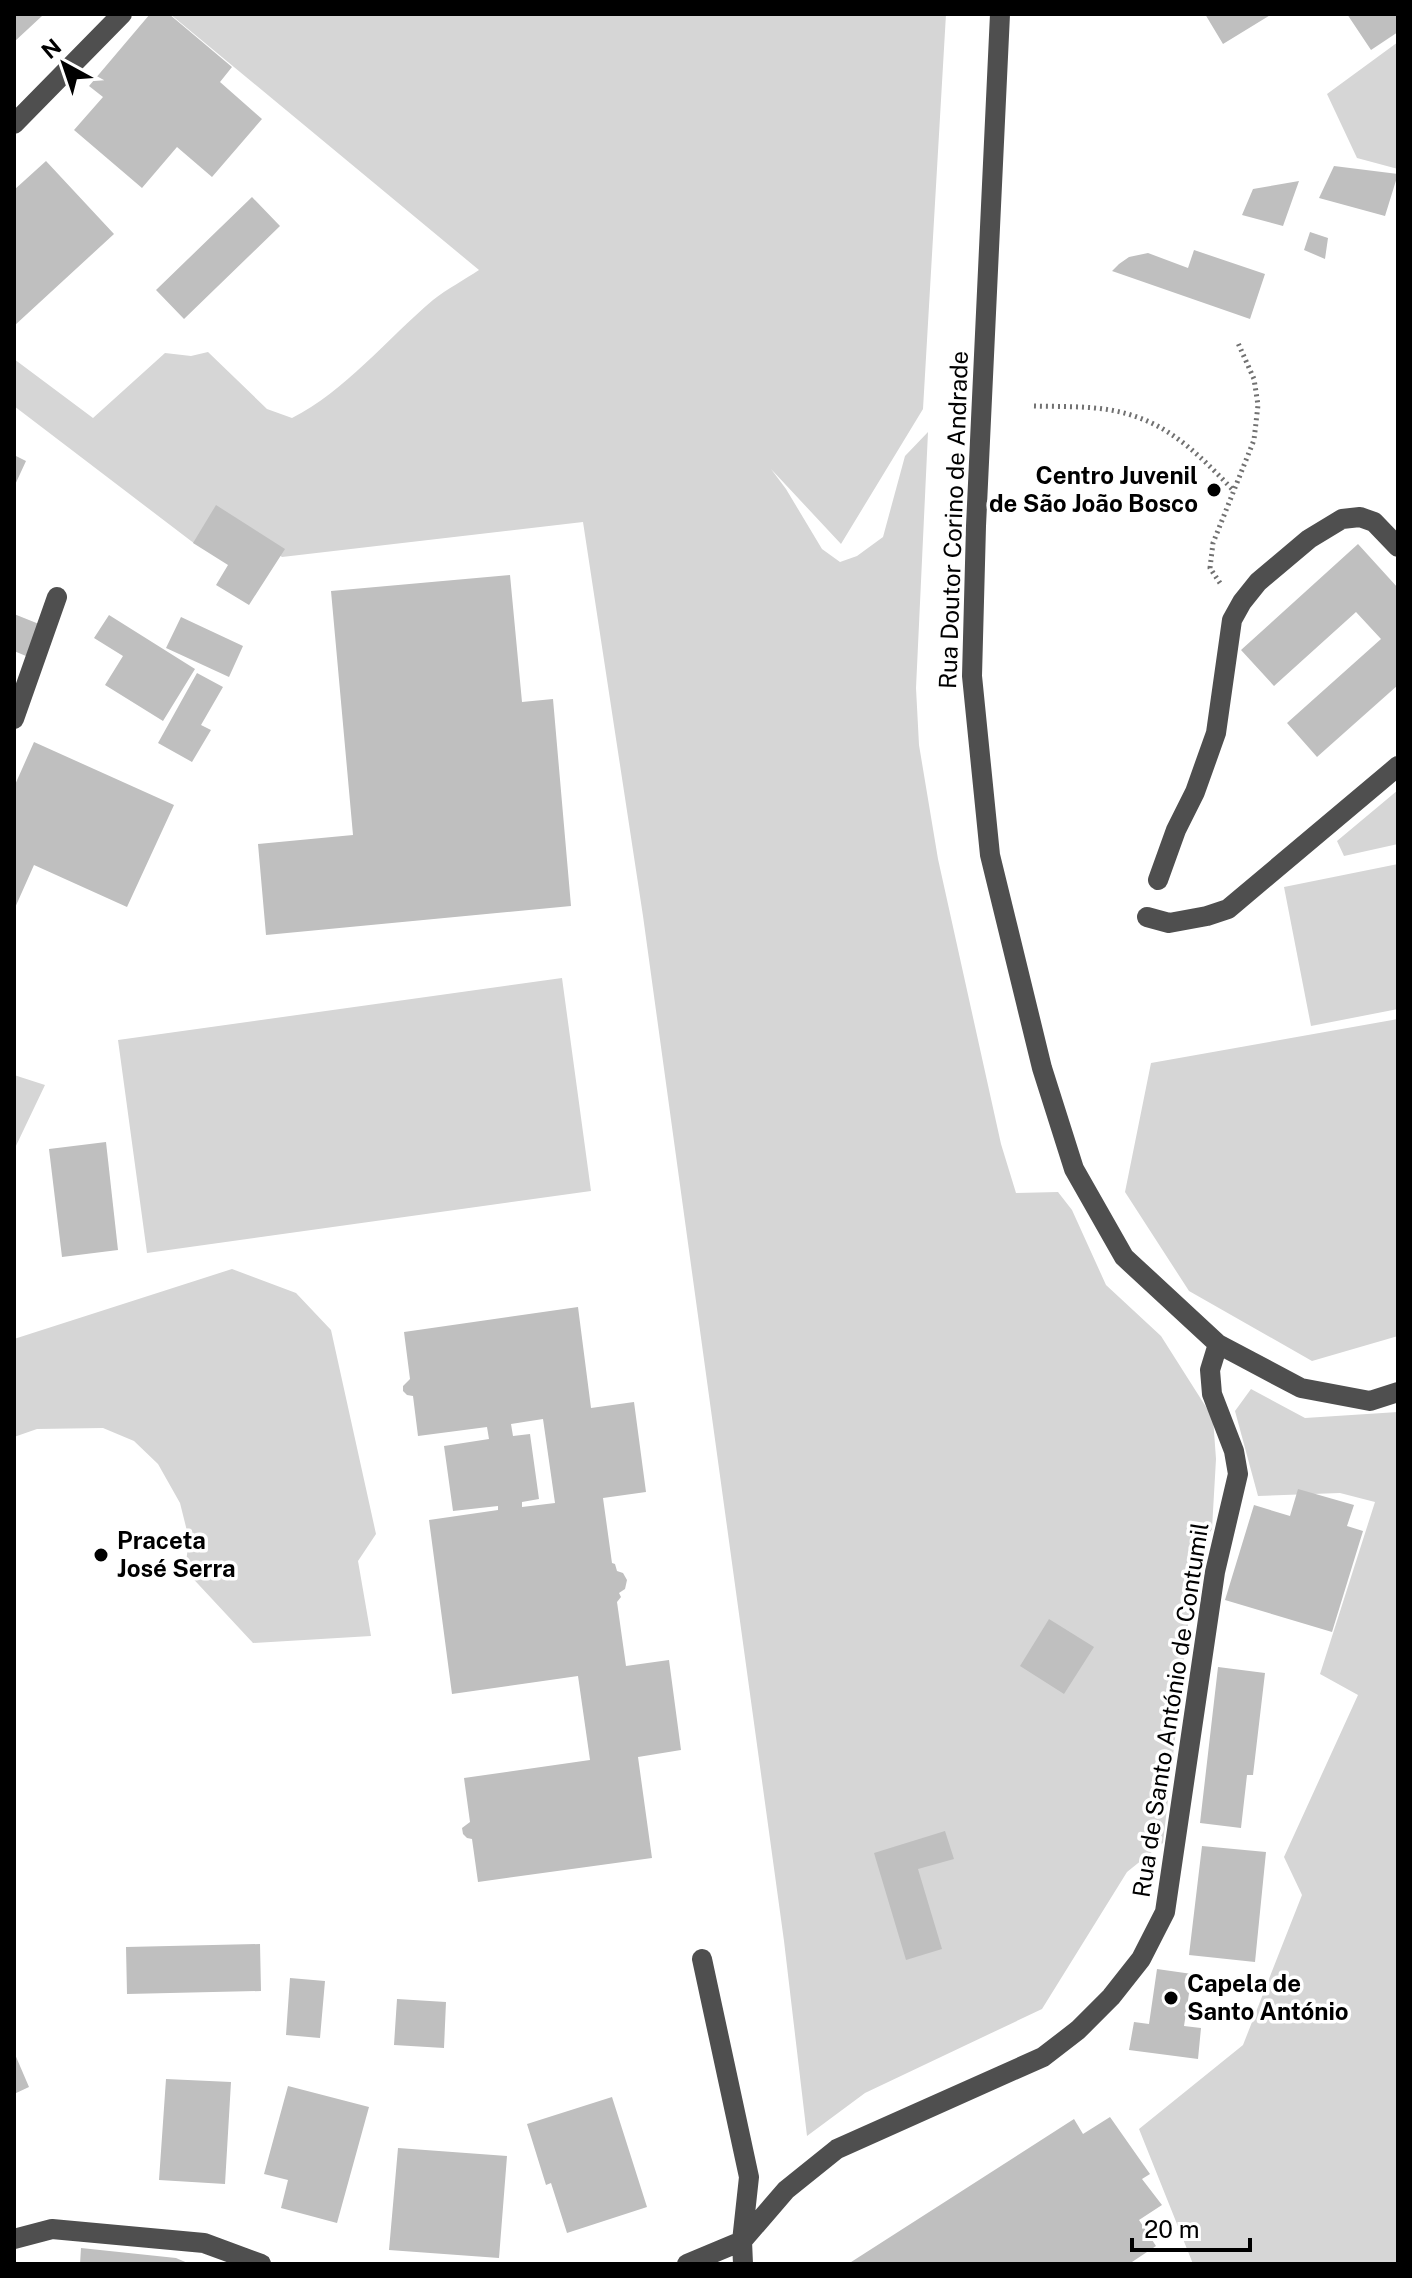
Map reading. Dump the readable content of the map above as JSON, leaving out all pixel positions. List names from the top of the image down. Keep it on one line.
{"streets":{"street":["Rua Doutor Corino de Andrade","Rua de Santo António de Contumil"]},"crossings":[["Rua Doutor Corino de Andrade","Rua de Santo António de Contumil"]],"places":["Centro Juvenil de São João Bosco","Praceta José Serra","Capela de Santo António"],"scale_bar":"20 m","north":"top left"}
